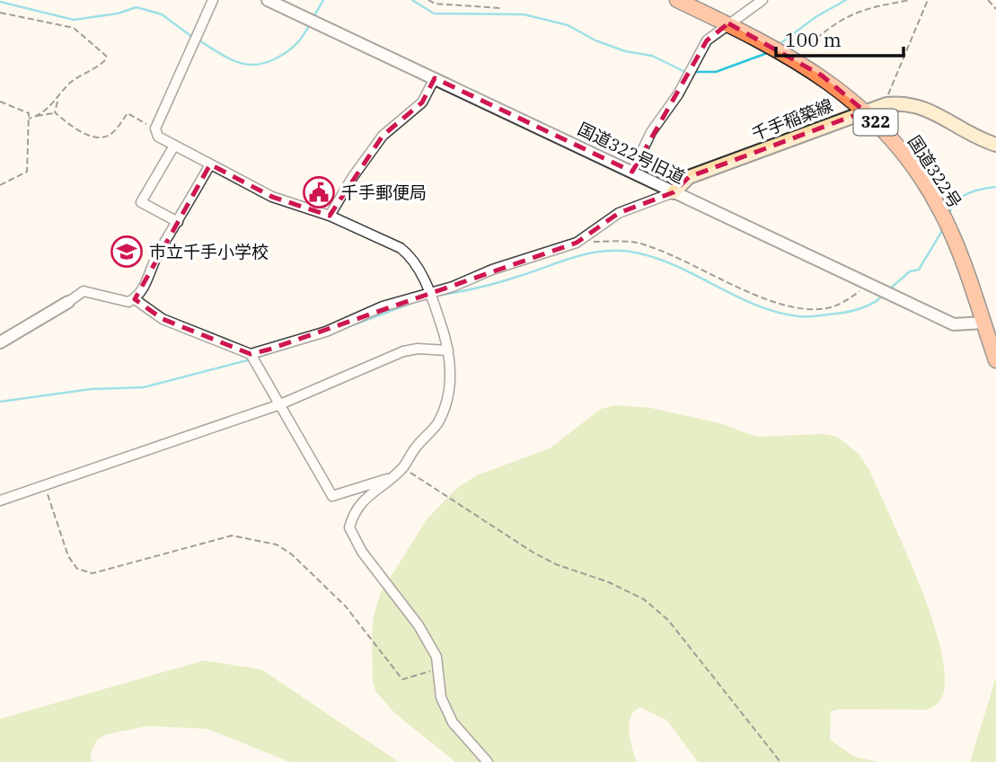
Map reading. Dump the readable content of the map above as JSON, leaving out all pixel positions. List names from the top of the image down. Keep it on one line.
{"streets":{"highway":["322","国道322号"],"main road":["千手稲築線"],"street":["国道322号旧道"]},"crossings":[["千手稲築線","国道322号旧道"],["千手稲築線","国道322号"],["国道322号旧道","国道322号"]],"places":{"public building":["千手郵便局"],"school or university":["市立千手小学校"]},"scale_bar":"100 m"}
